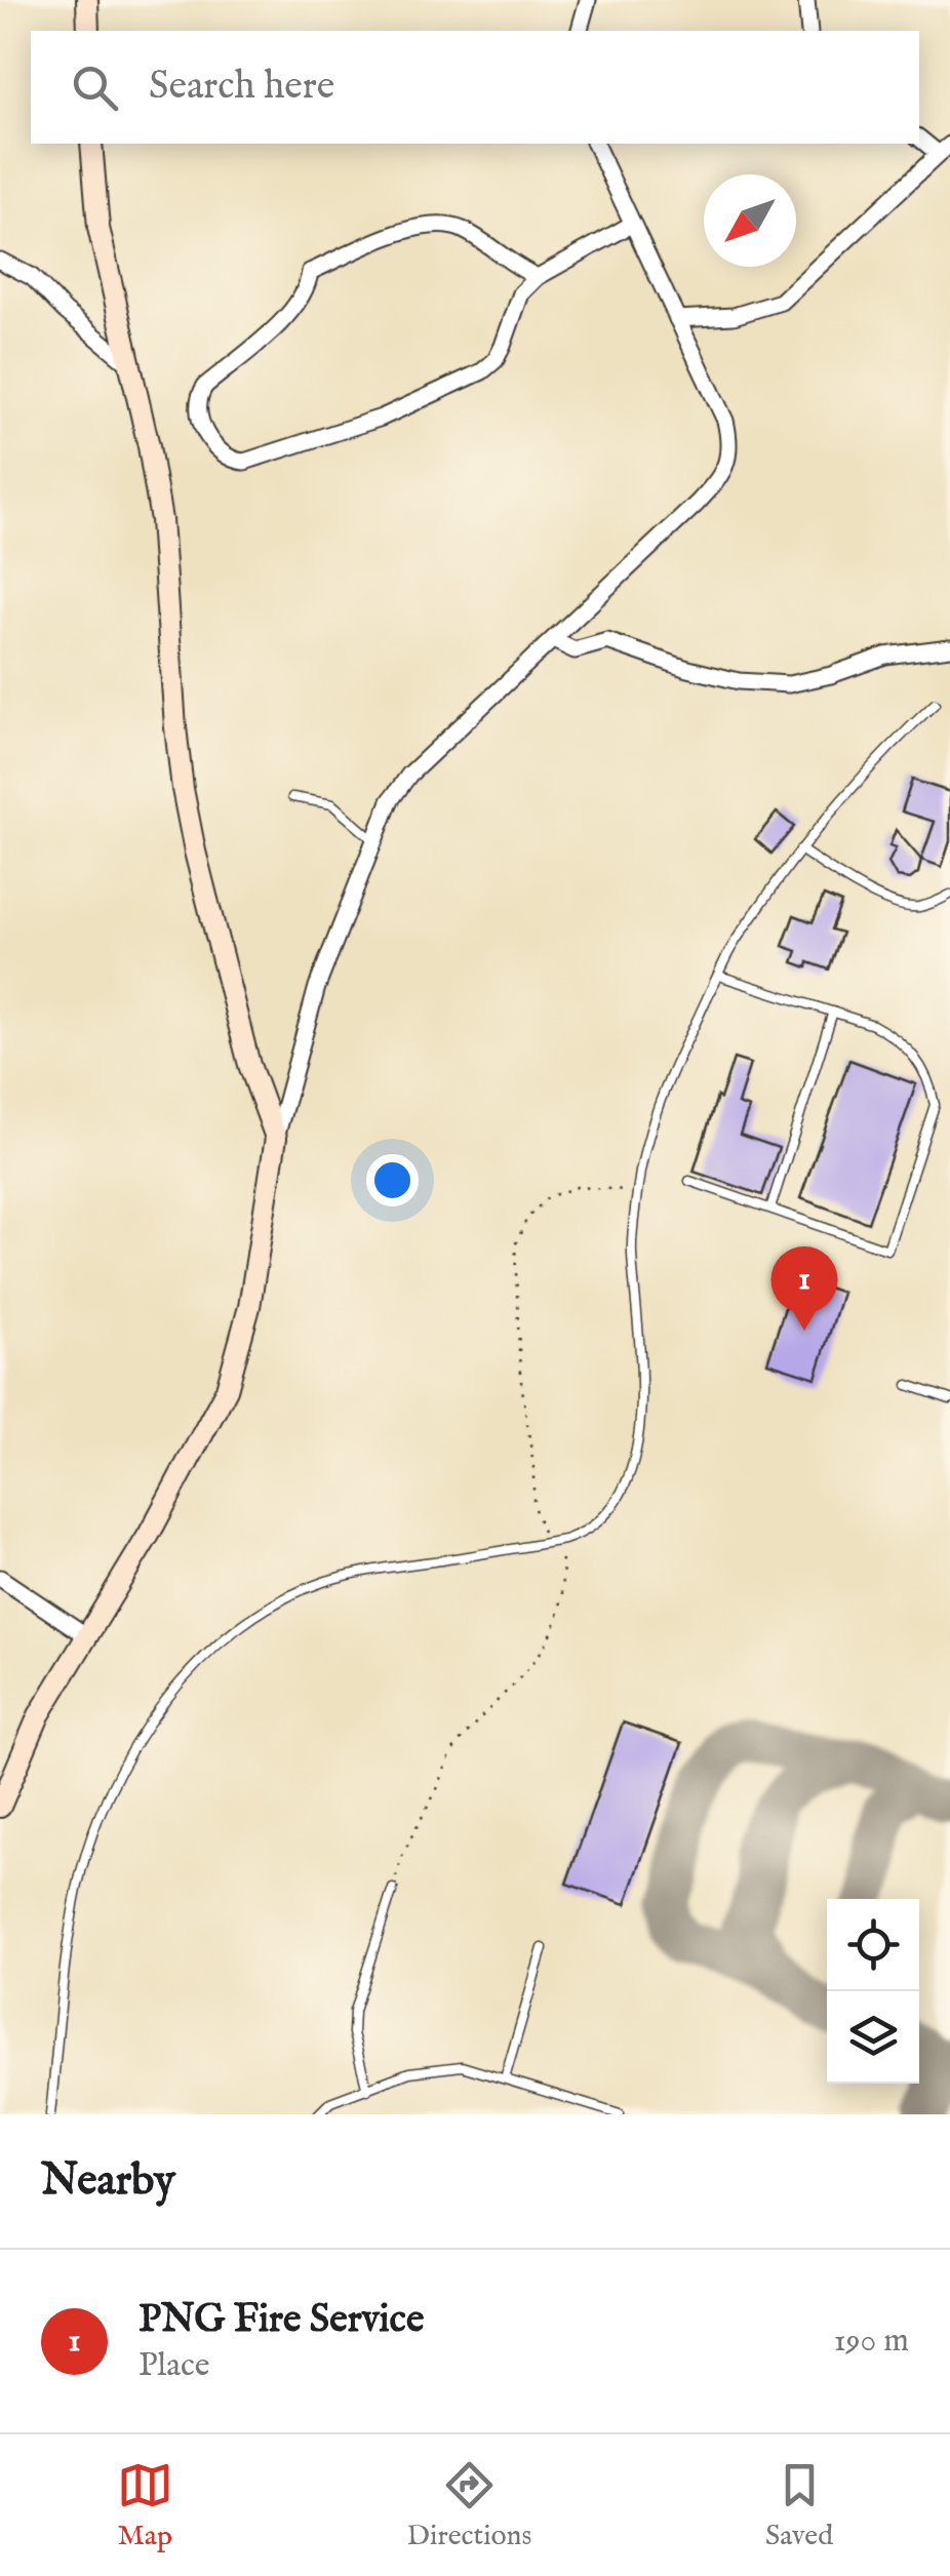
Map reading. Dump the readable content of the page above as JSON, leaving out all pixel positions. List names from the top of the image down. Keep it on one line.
{"north":"bottom left","page":{"search":"Search here","pins":"1","heading":"Nearby","list":[{"mark":"1","name":"PNG Fire Service","note":"Place","value":"190 m"}],"nav":["Map","Directions","Saved"]}}
